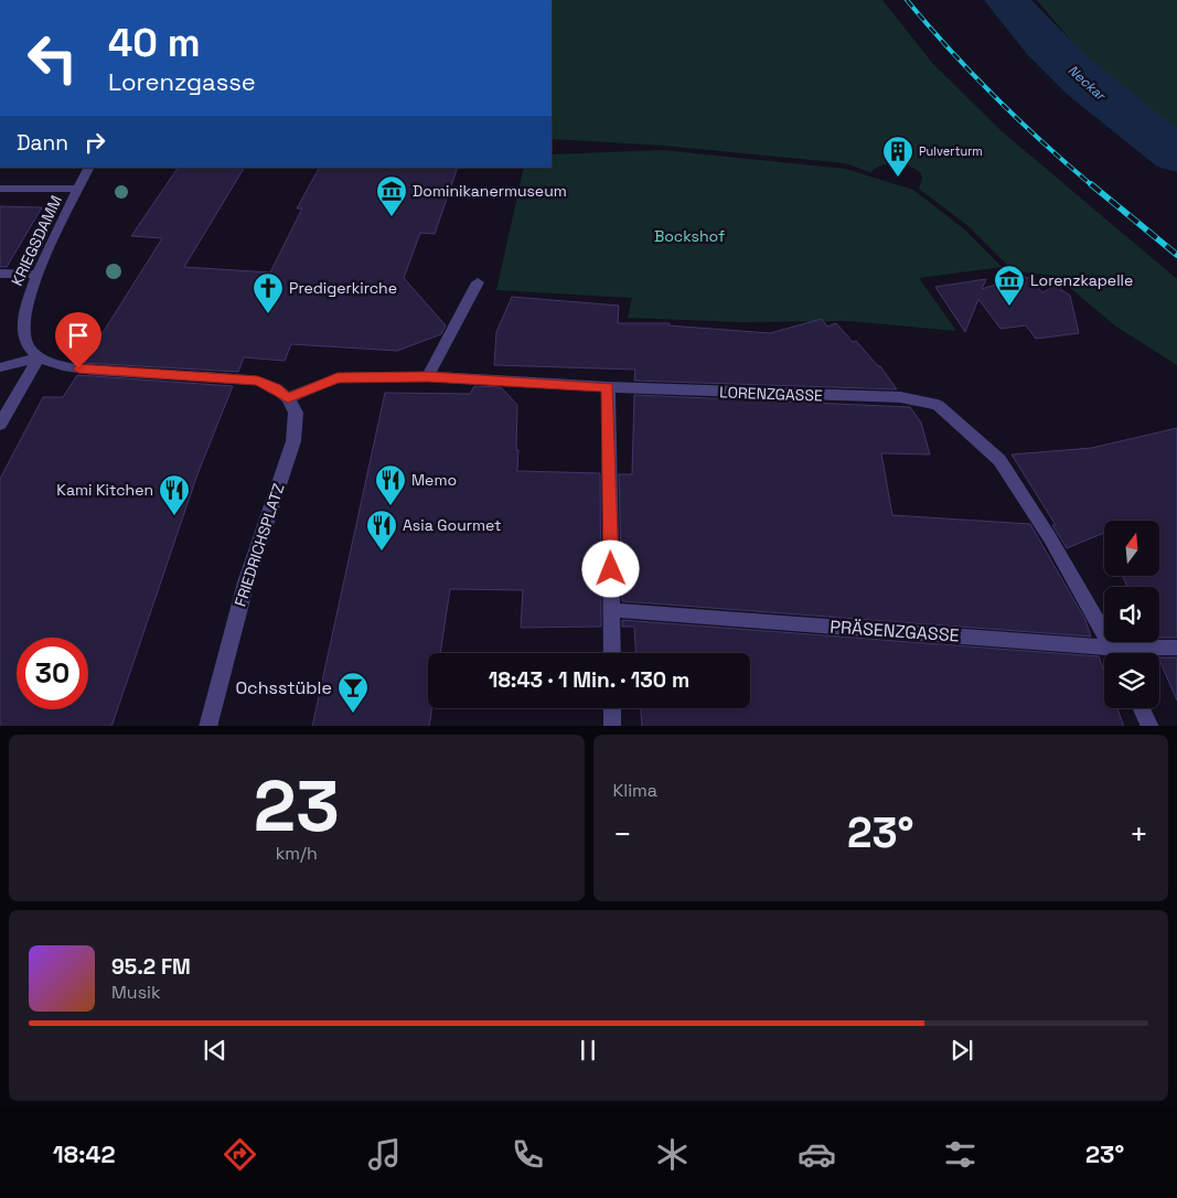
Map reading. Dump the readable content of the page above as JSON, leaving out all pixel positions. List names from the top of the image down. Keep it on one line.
{"streets":{"street":["KRIEGSDAMM","LORENZGASSE","FRIEDRICHSPLATZ","PRÄSENZGASSE"]},"crossings":[["LORENZGASSE","FRIEDRICHSPLATZ"]],"water":["Neckar"],"parks":["Bockshof"],"places":{"building":["Pulverturm"],"museum":["Dominikanermuseum","Lorenzkapelle"],"church":["Predigerkirche"],"restaurant":["Memo","Kami Kitchen","Asia Gourmet"],"bar":["Ochsstüble"]},"north":"top","page":{"turn":["40 m","Lorenzgasse"],"then":"Dann","limit":"30","trip":"18:43 · 1 Min. · 130 m","tile":[["23","km/h"],"Klima"],"heat":["−","23°","+"],"song":["95.2 FM","Musik"],"tabs":["18:42","23°"]}}
